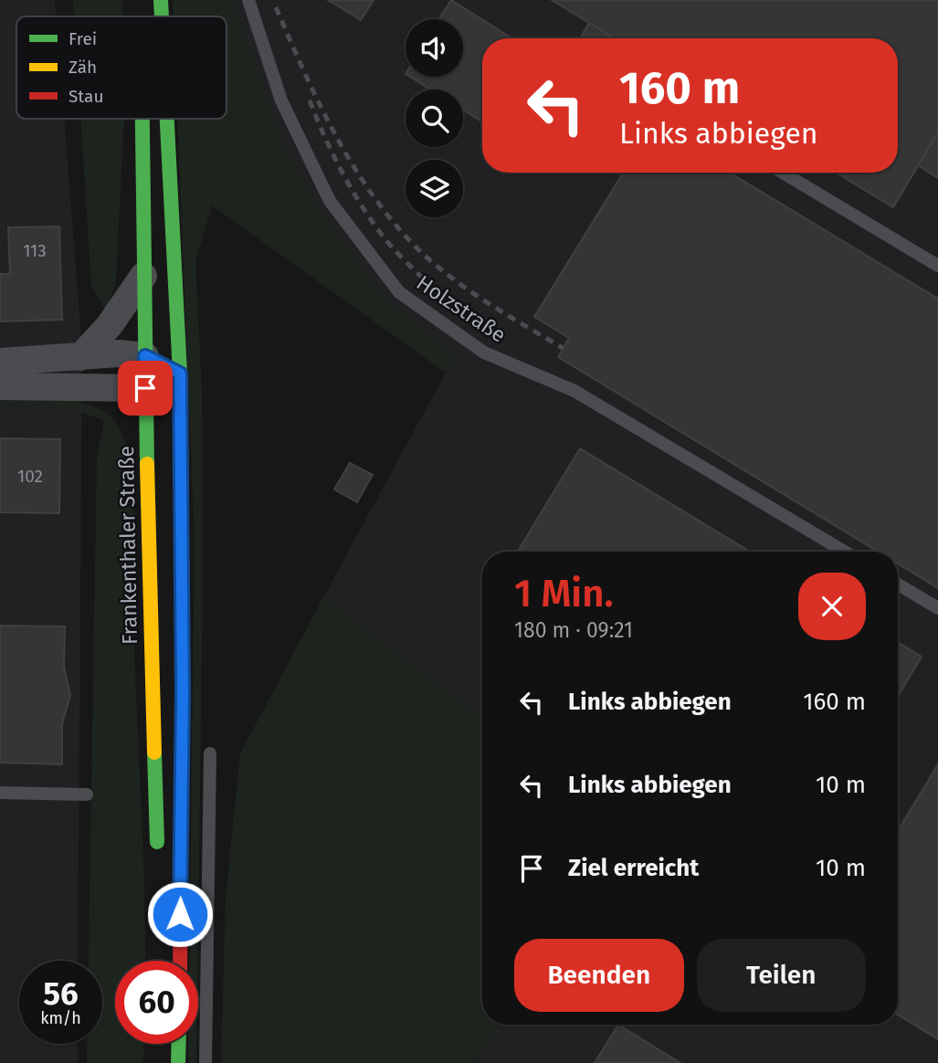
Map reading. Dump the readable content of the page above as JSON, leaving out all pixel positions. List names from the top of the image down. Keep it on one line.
{"streets":{"main road":["Frankenthaler Straße"],"lane":["Holzstraße"]},"house_numbers":["113","102"],"legend":["Frei","Zäh","Stau"],"page":{"turn":["160 m","Links abbiegen"],"heading":["1 Min.","180 m · 09:21"],"list":[{"name":"Links abbiegen","value":"160 m"},{"name":"Links abbiegen","value":"10 m"},{"name":"Ziel erreicht","value":"10 m"}],"buttons":["Beenden","Teilen"],"speed":"56 km/h","limit":"60"}}
